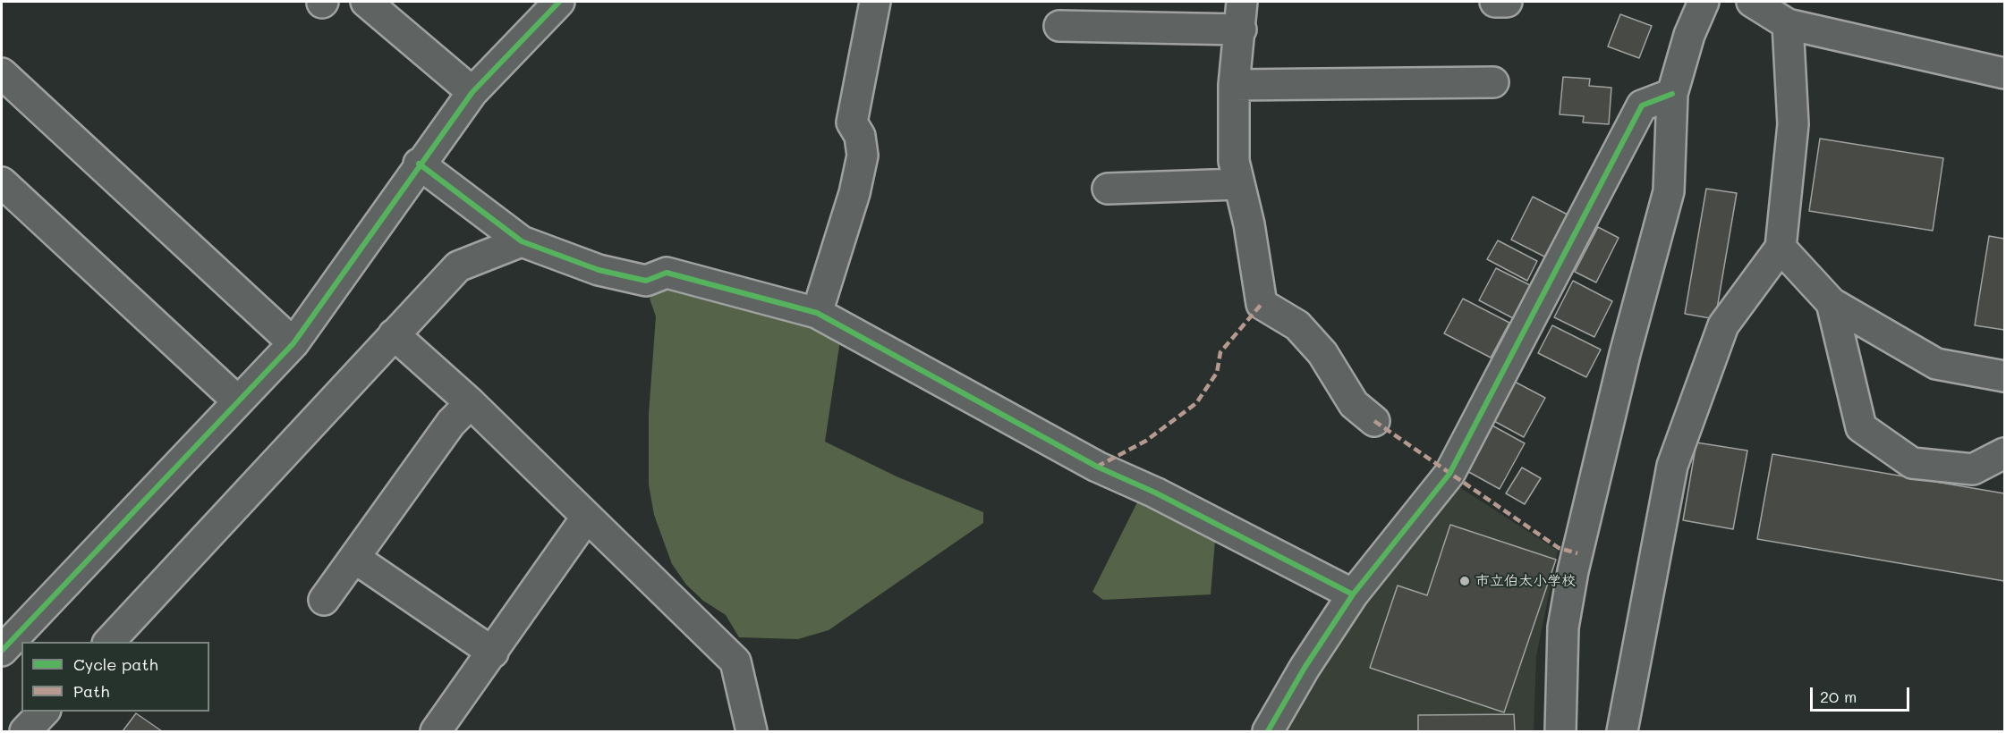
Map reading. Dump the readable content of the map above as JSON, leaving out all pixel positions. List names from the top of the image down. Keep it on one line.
{"places":["市立伯太小学校"],"legend":["Cycle path","Path"],"scale_bar":"20 m"}
